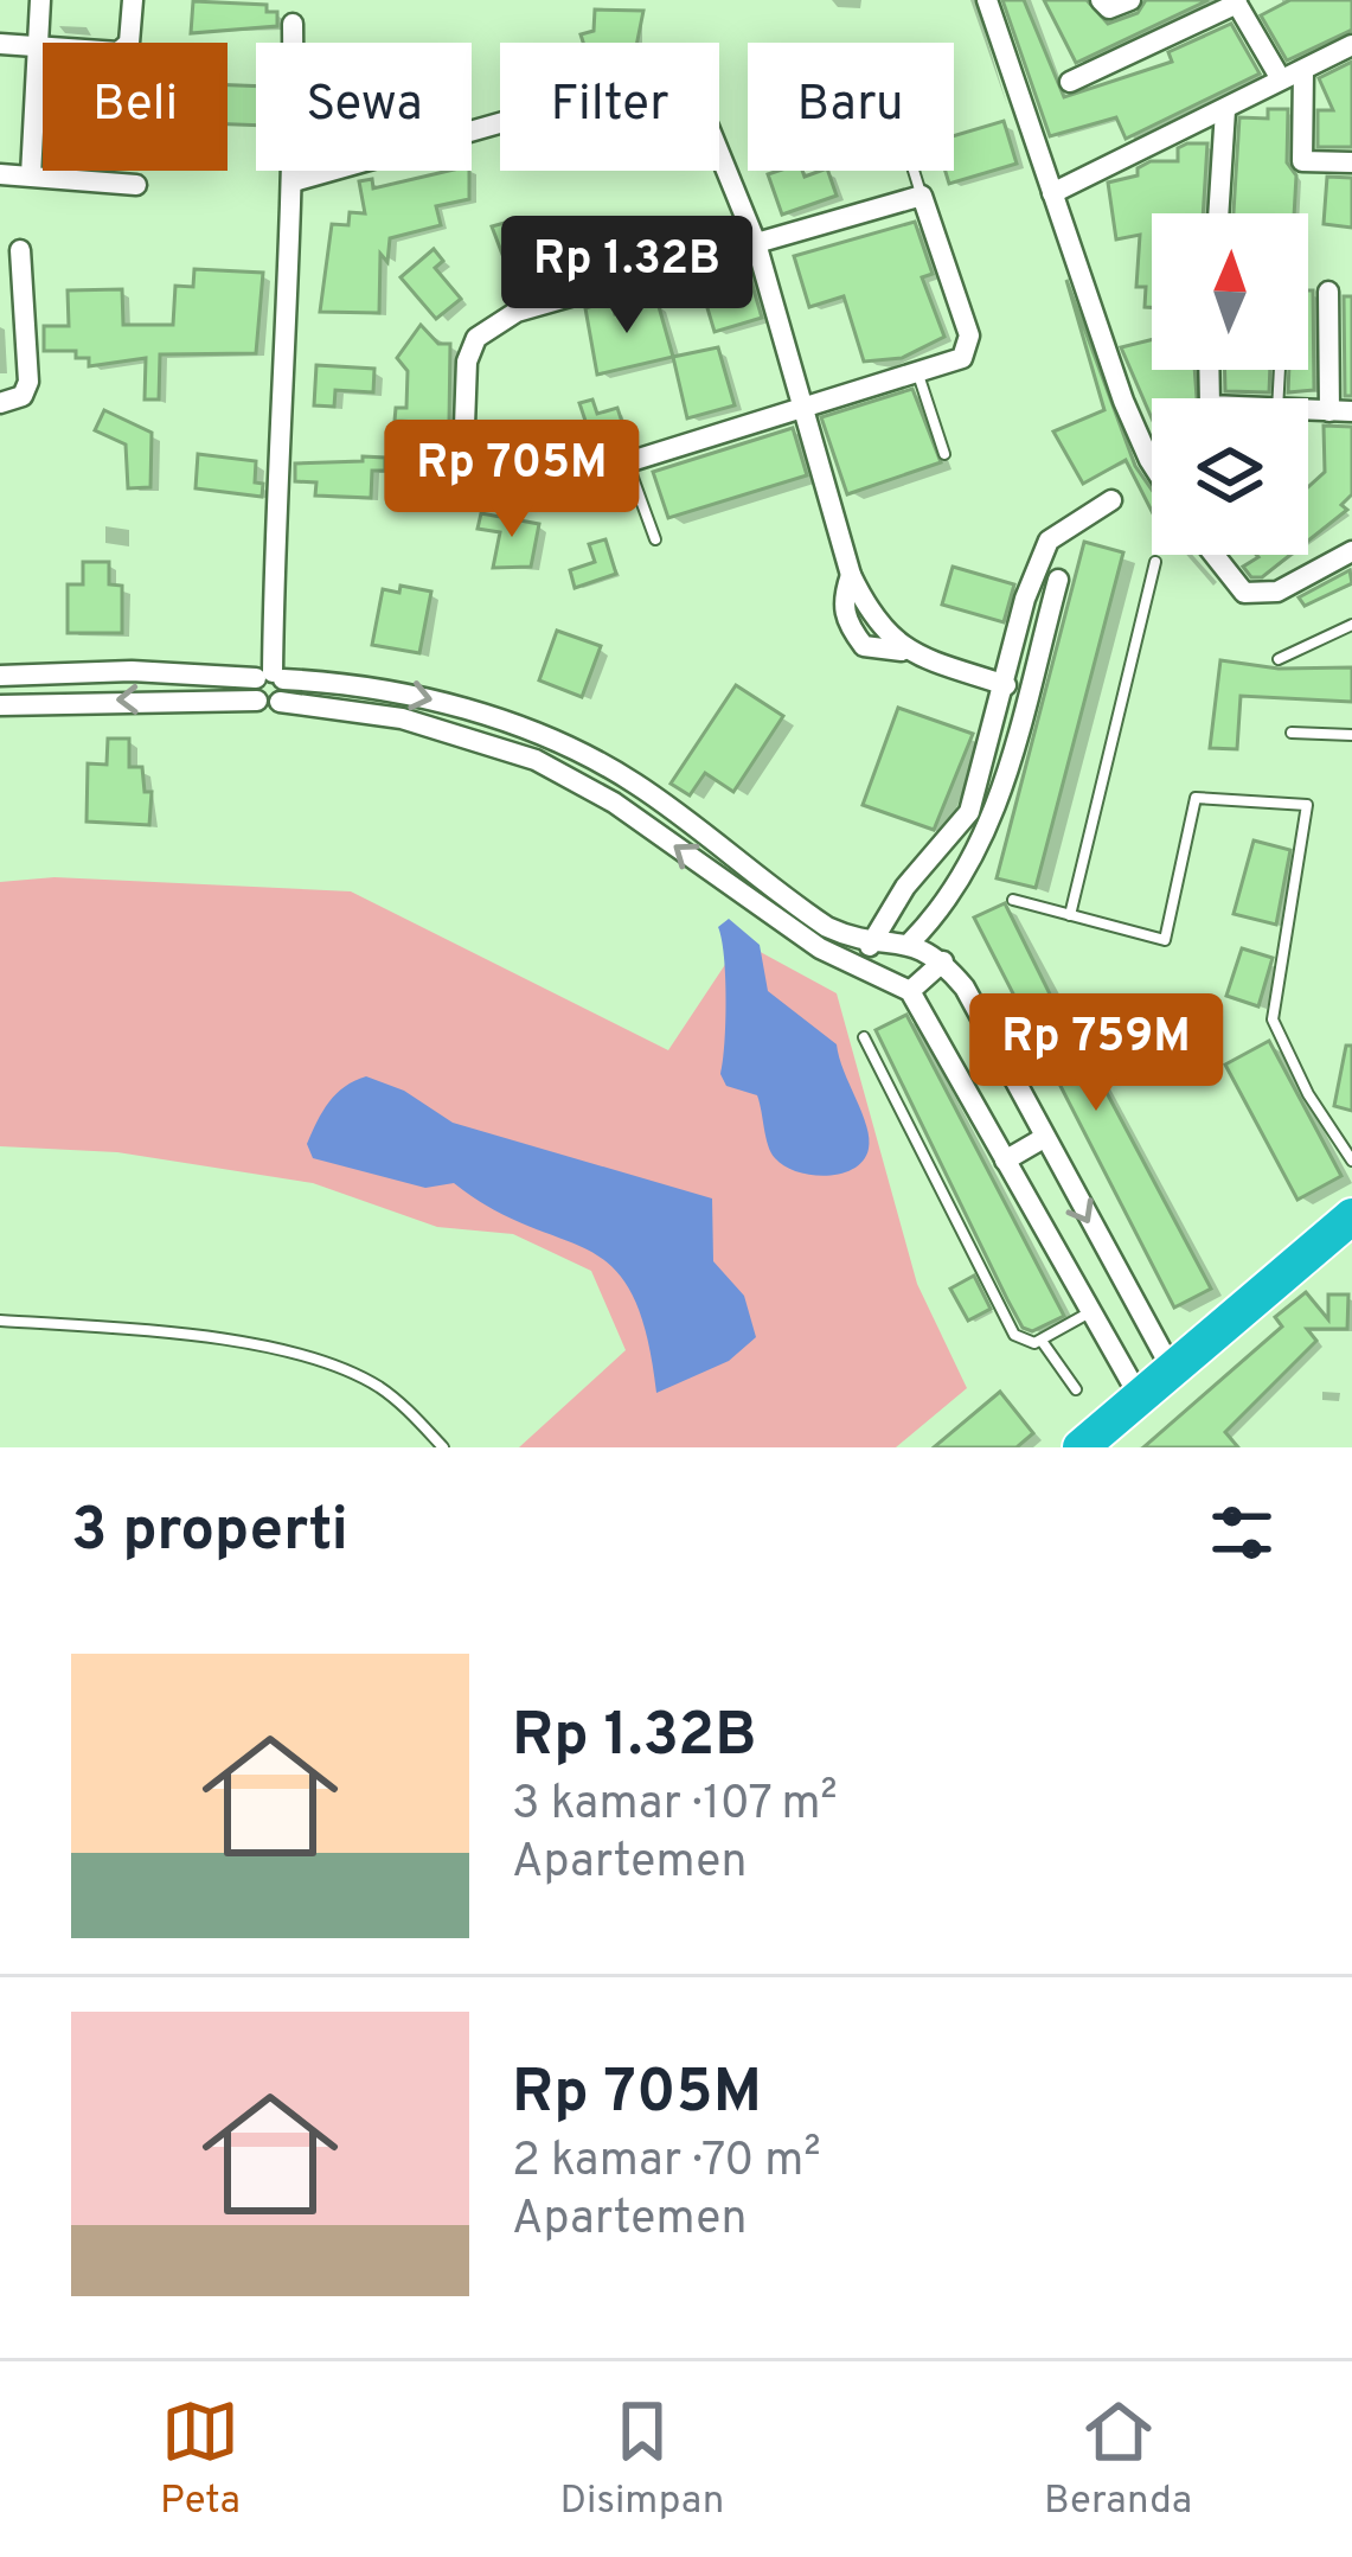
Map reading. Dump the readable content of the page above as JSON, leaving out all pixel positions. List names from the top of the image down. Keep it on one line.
{"north":"top","page":{"chip":["Beli","Sewa","Filter","Baru"],"price":["Rp 1.32B","Rp 705M","Rp 759M"],"heading":"3 properti","list":[{"name":"Rp 1.32B","note":"3 kamar · 107 m² · Apartemen"},{"name":"Rp 705M","note":"2 kamar · 70 m² · Apartemen"}],"tabs":["Peta","Disimpan","Beranda"]}}
